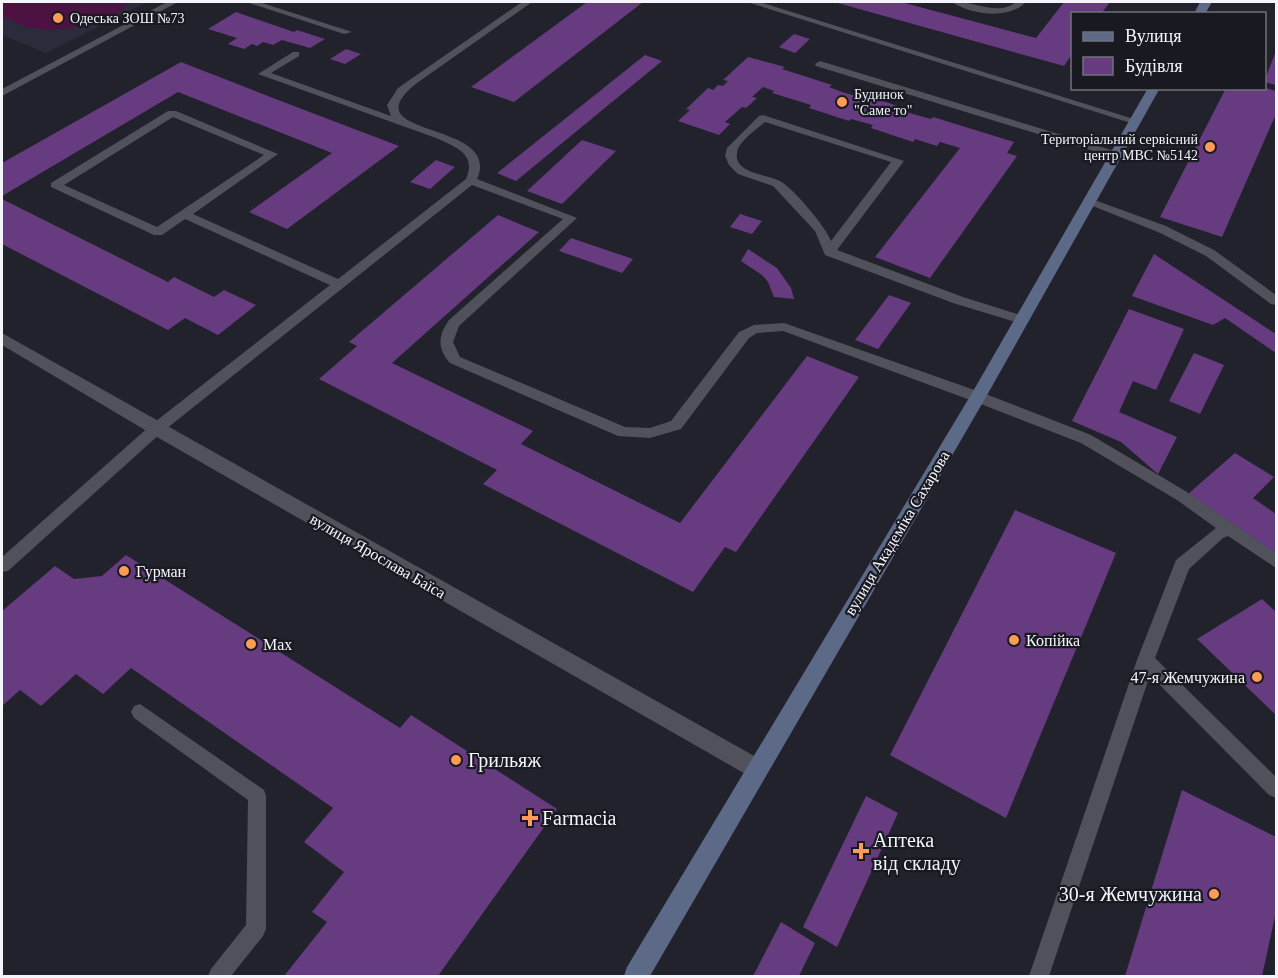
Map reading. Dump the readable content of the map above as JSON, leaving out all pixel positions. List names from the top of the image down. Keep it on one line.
{"streets":{"street":["вулиця Академіка Сахарова","вулиця Ярослава Баїса"]},"crossings":[["вулиця Академіка Сахарова","вулиця Ярослава Баїса"]],"places":{"other":["Одеська ЗОШ №73","Будинок \"Саме то\"","Територіальний сервісний центр МВС №5142","Гурман","Копійка","Max","47-я Жемчужина","Грильяж","30-я Жемчужина"],"health":["Farmacia","Аптека від складу"]},"legend":["Вулиця","Будівля"]}
